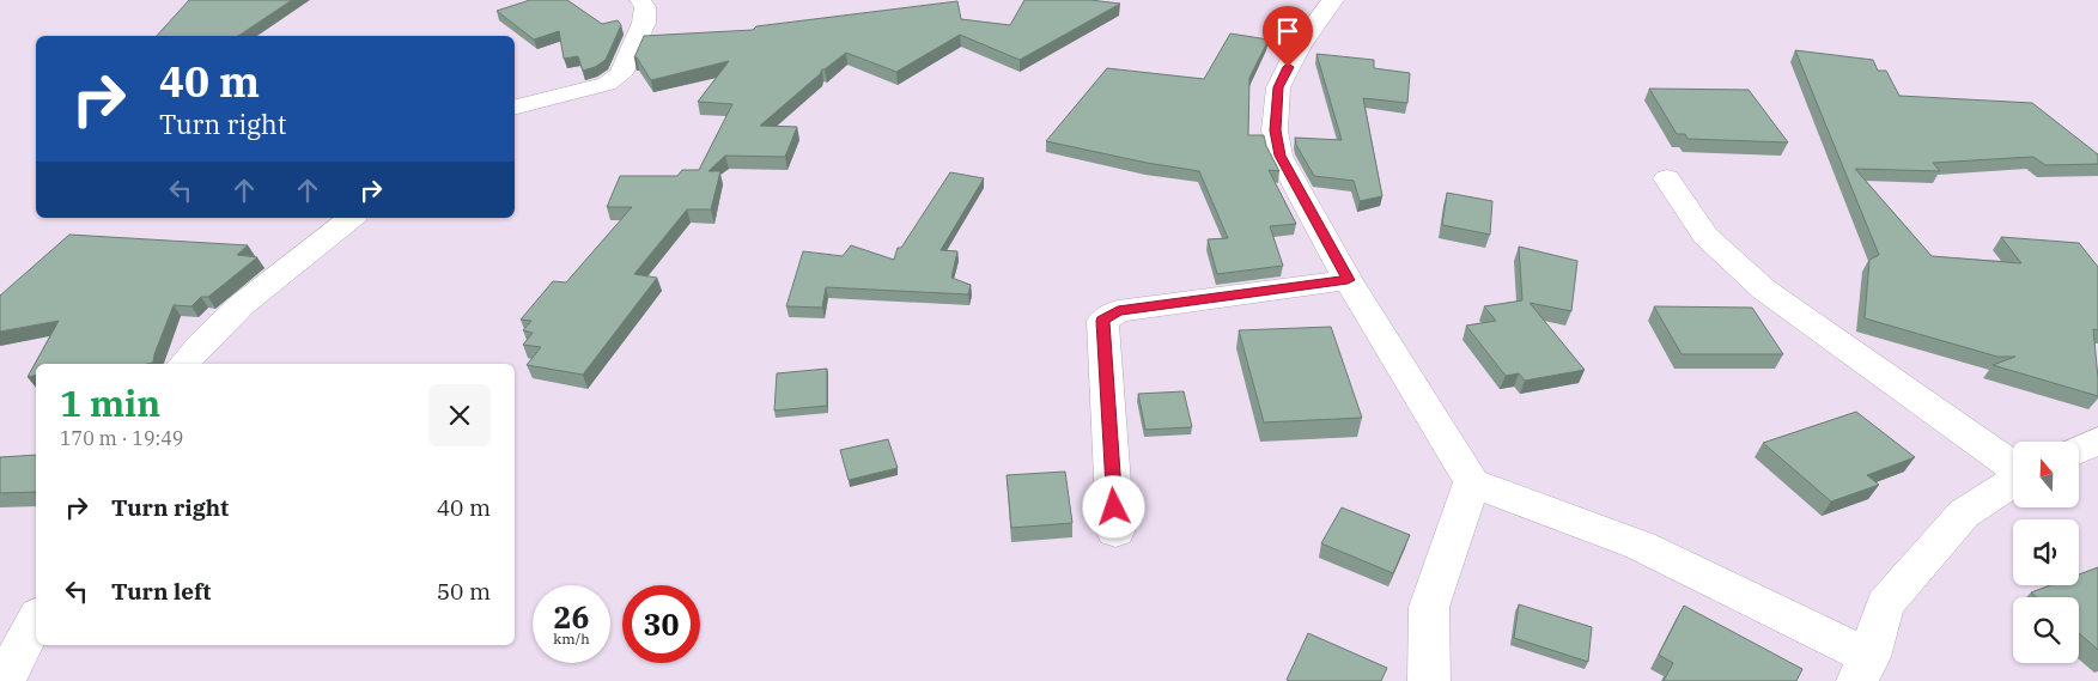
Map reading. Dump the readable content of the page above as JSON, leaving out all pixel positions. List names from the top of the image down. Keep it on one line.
{"north":"top","page":{"turn":["40 m","Turn right"],"heading":["1 min","170 m · 19:49"],"list":[{"name":"Turn right","value":"40 m"},{"name":"Turn left","value":"50 m"}],"speed":"26 km/h","limit":"30"}}
